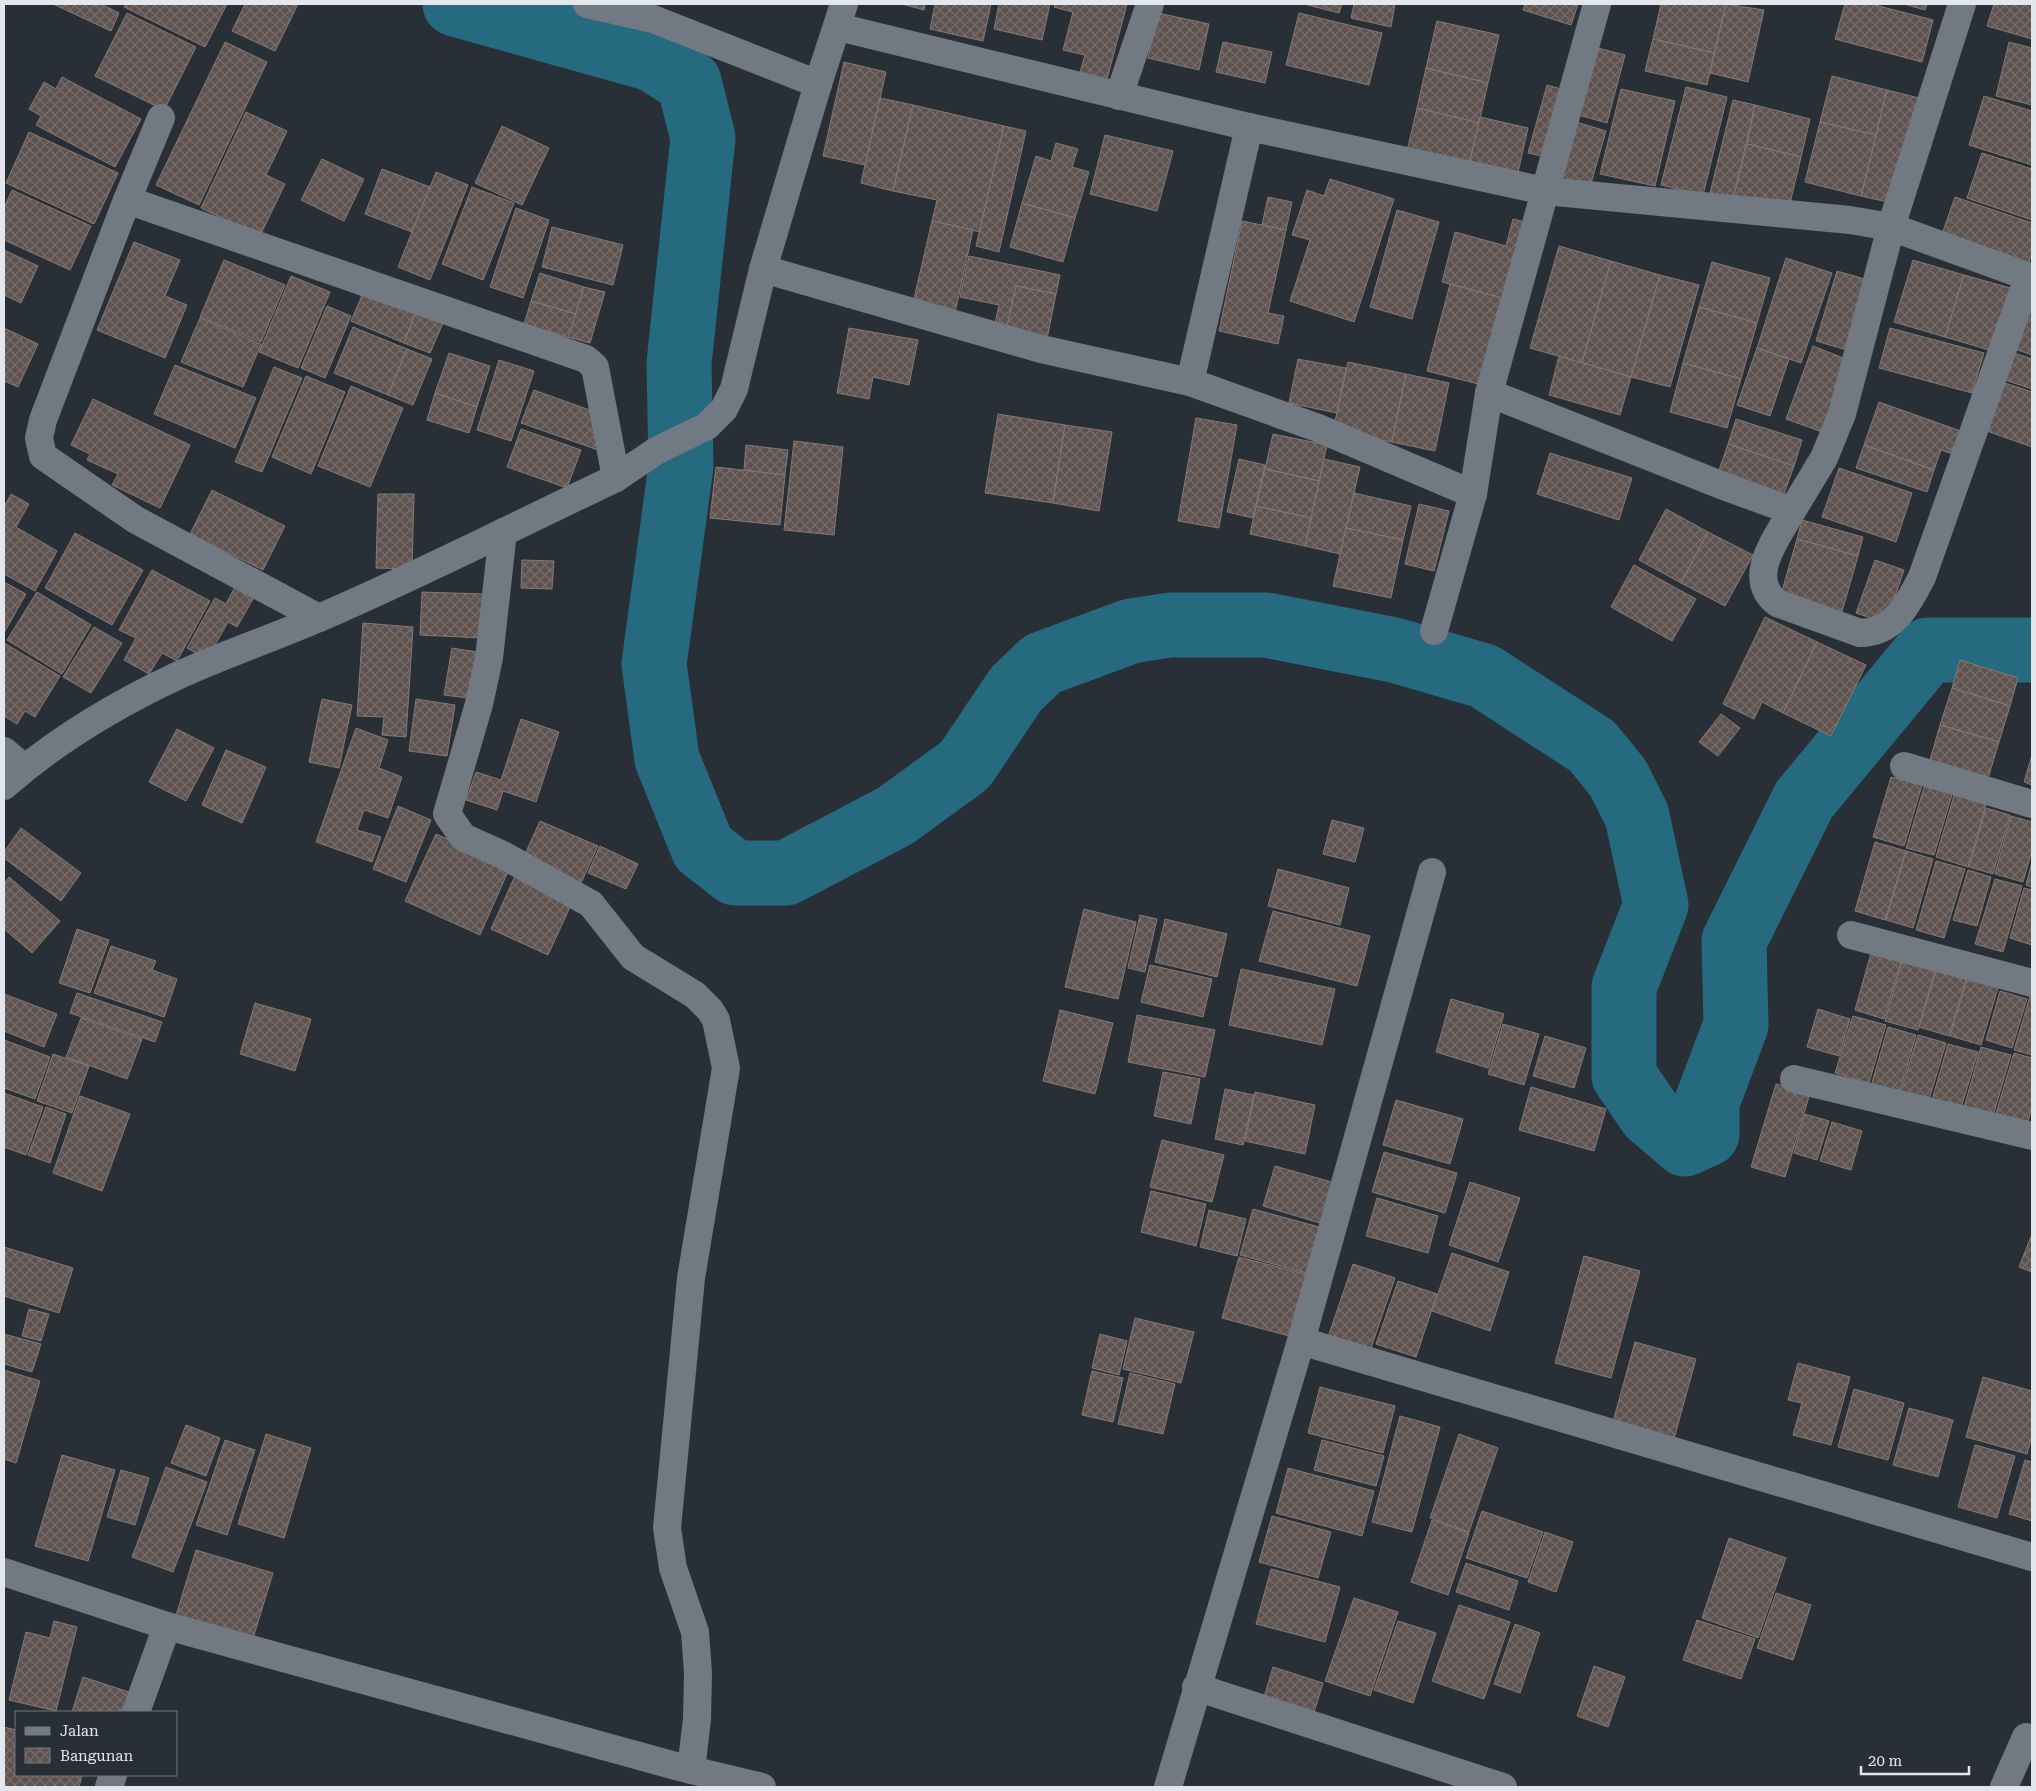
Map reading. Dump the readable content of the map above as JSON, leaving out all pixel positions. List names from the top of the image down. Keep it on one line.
{"legend":["Jalan","Bangunan"],"scale_bar":"20 m"}
